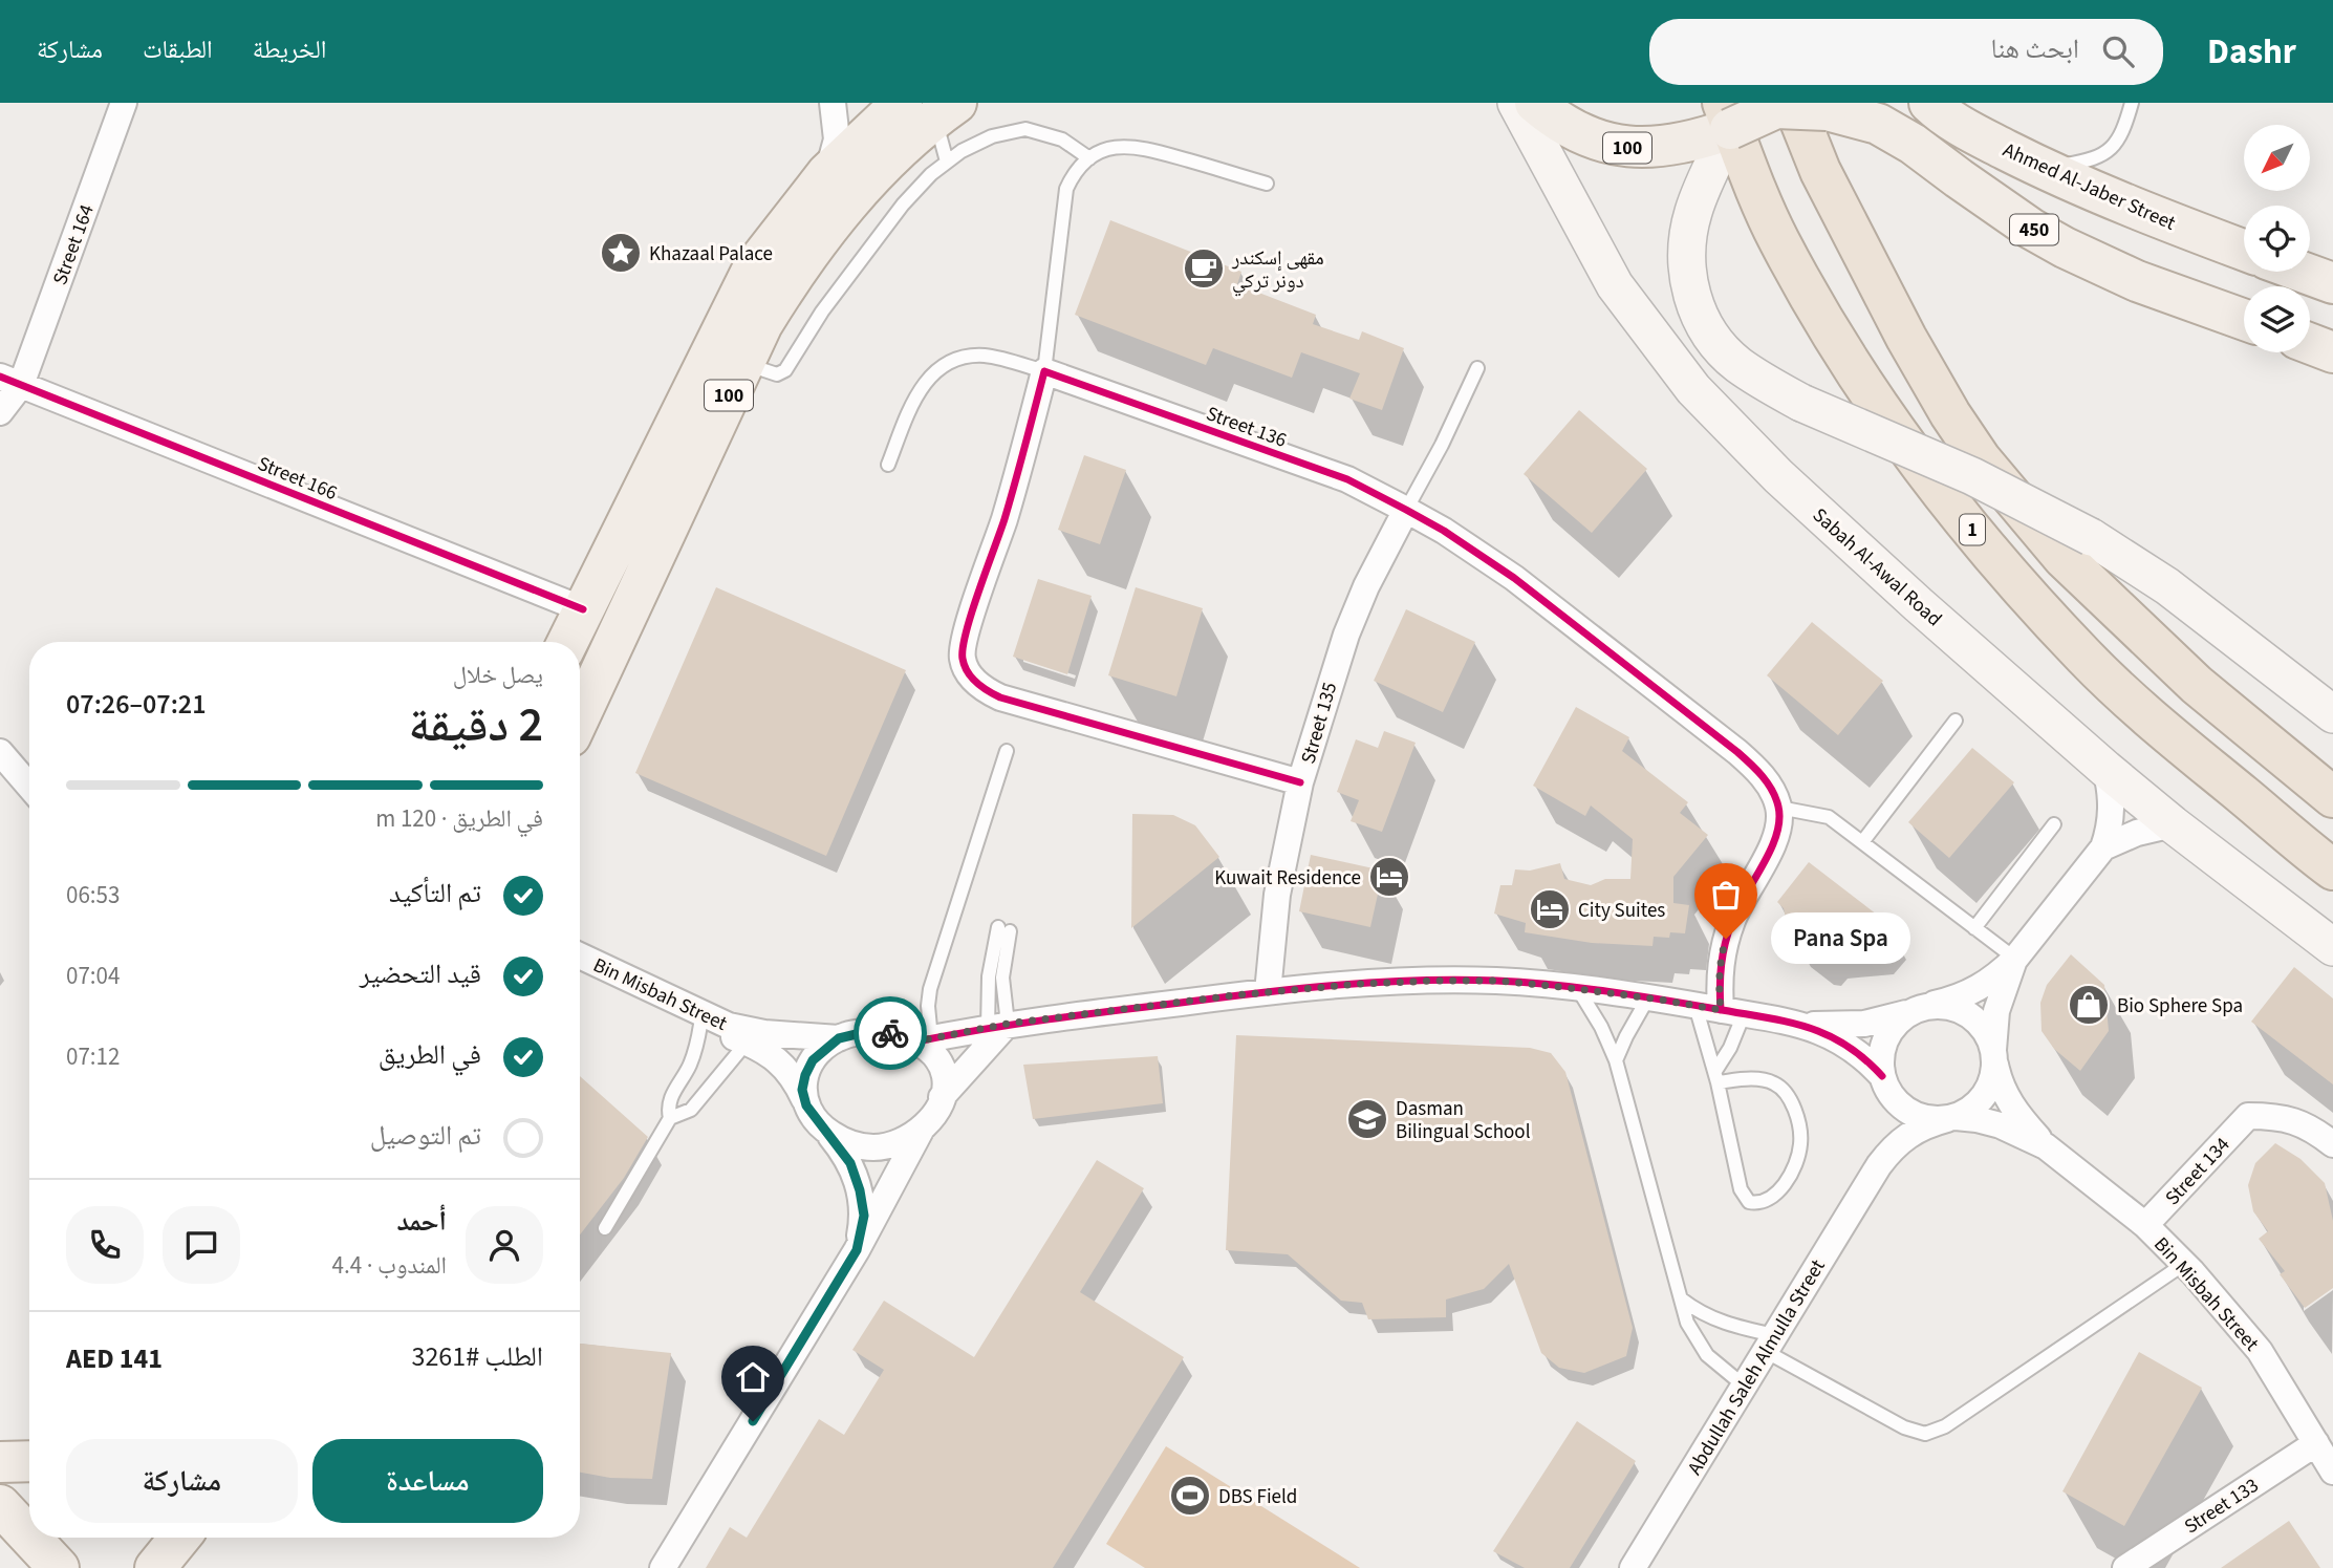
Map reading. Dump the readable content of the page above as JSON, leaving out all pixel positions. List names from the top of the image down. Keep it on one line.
{"streets":{"highway":["1"],"main road":["100","Ahmed Al-Jaber Street","450","Sabah Al-Awal Road"],"street":["Street 164","Street 136","Street 166","Street 135","Bin Misbah Street","Street 134","Abdullah Saleh Almulla Street","Street 133"]},"crossings":[["100","450"],["100","Street 166"],["100","1"],["Street 164","Street 166"],["Street 136","Street 135"],["Bin Misbah Street","Street 134"],["Bin Misbah Street","Abdullah Saleh Almulla Street"],["Bin Misbah Street","Street 133"]],"places":{"place":["Khazaal Palace"],"cafe":["مقهى إسكندر دونر تركي"],"hotel":["Kuwait Residence","City Suites"],"other":["Pana Spa"],"shop":["Bio Sphere Spa"],"school or university":["Dasman Bilingual School"],"sports":["DBS Field"]},"north":"bottom left","page":{"header":"Dashr","search":"ابحث هنا","nav":["الخريطة","الطبقات","مشاركة"],"heading":["2 دقيقة","يصل خلال","07:21–07:26"],"panel":["أحمد","المندوب · 4.4","الطلب #3261","AED 141"],"bar":"في الطريق · 120 m","list":[["تم التأكيد","06:53"],["قيد التحضير","07:04"],["في الطريق","07:12"],"تم التوصيل"],"bubble":"Pana Spa","buttons":["مساعدة","مشاركة"]}}
